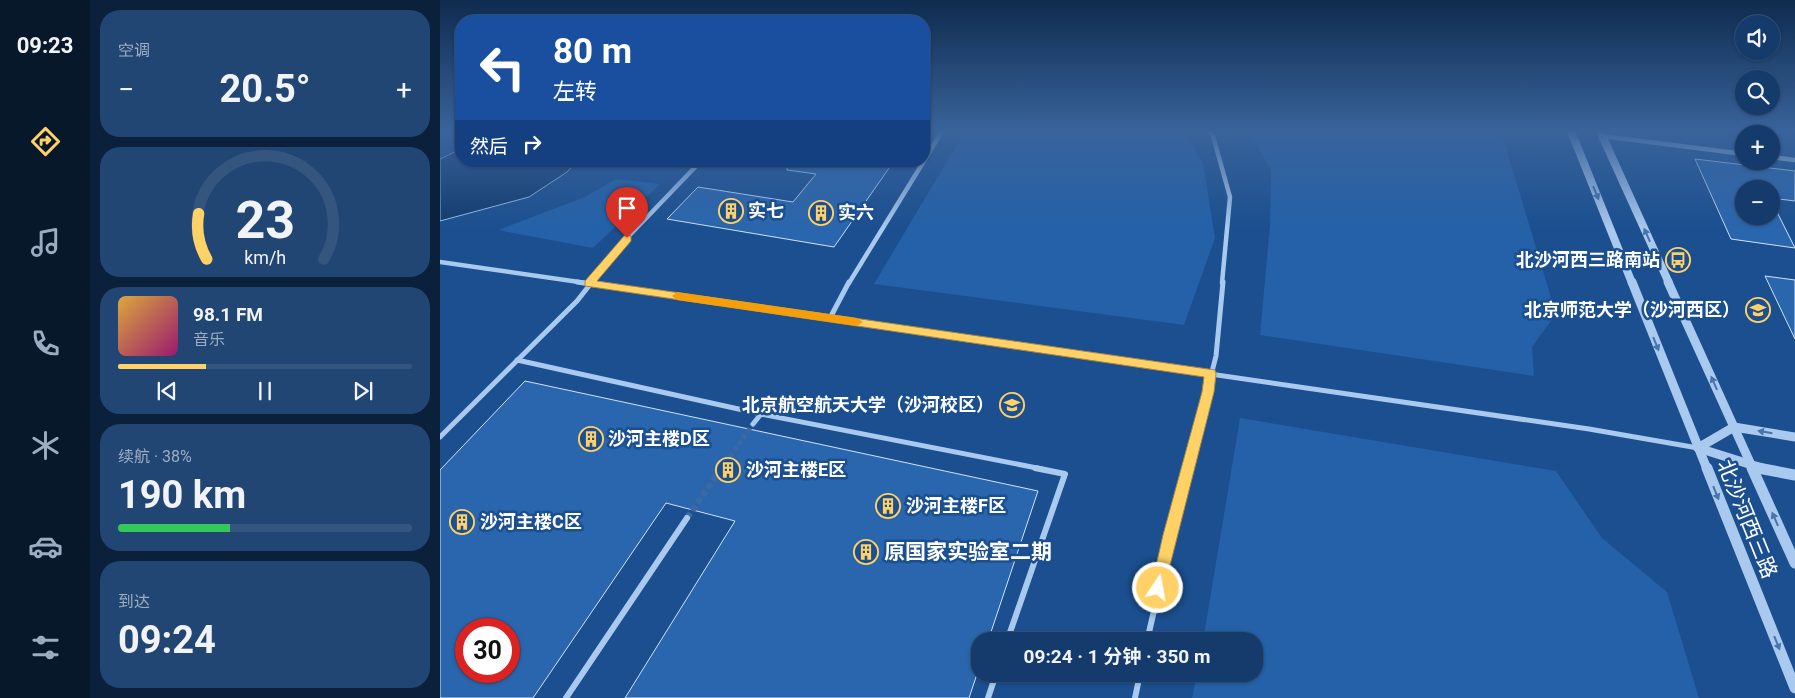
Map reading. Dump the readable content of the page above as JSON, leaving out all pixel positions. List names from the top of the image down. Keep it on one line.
{"streets":{"street":["北沙河西三路"]},"places":{"building":["实七","实六","沙河主楼D区","沙河主楼E区","沙河主楼F区","沙河主楼C区","原国家实验室二期"],"bus stop":["北沙河西三路南站"],"school or university":["北京师范大学（沙河西区）","北京航空航天大学（沙河校区）"]},"page":{"tabs":"09:23","tile":["空调",["续航 · 38%","190 km"],["到达","09:24"]],"map_buttons":["+","−"],"turn":["80 m","左转"],"heat":["−","20.5°","+"],"then":"然后","song":["98.1 FM","音乐"],"limit":"30","trip":"09:24 · 1 分钟 · 350 m","gauge":["23","km/h"]}}
